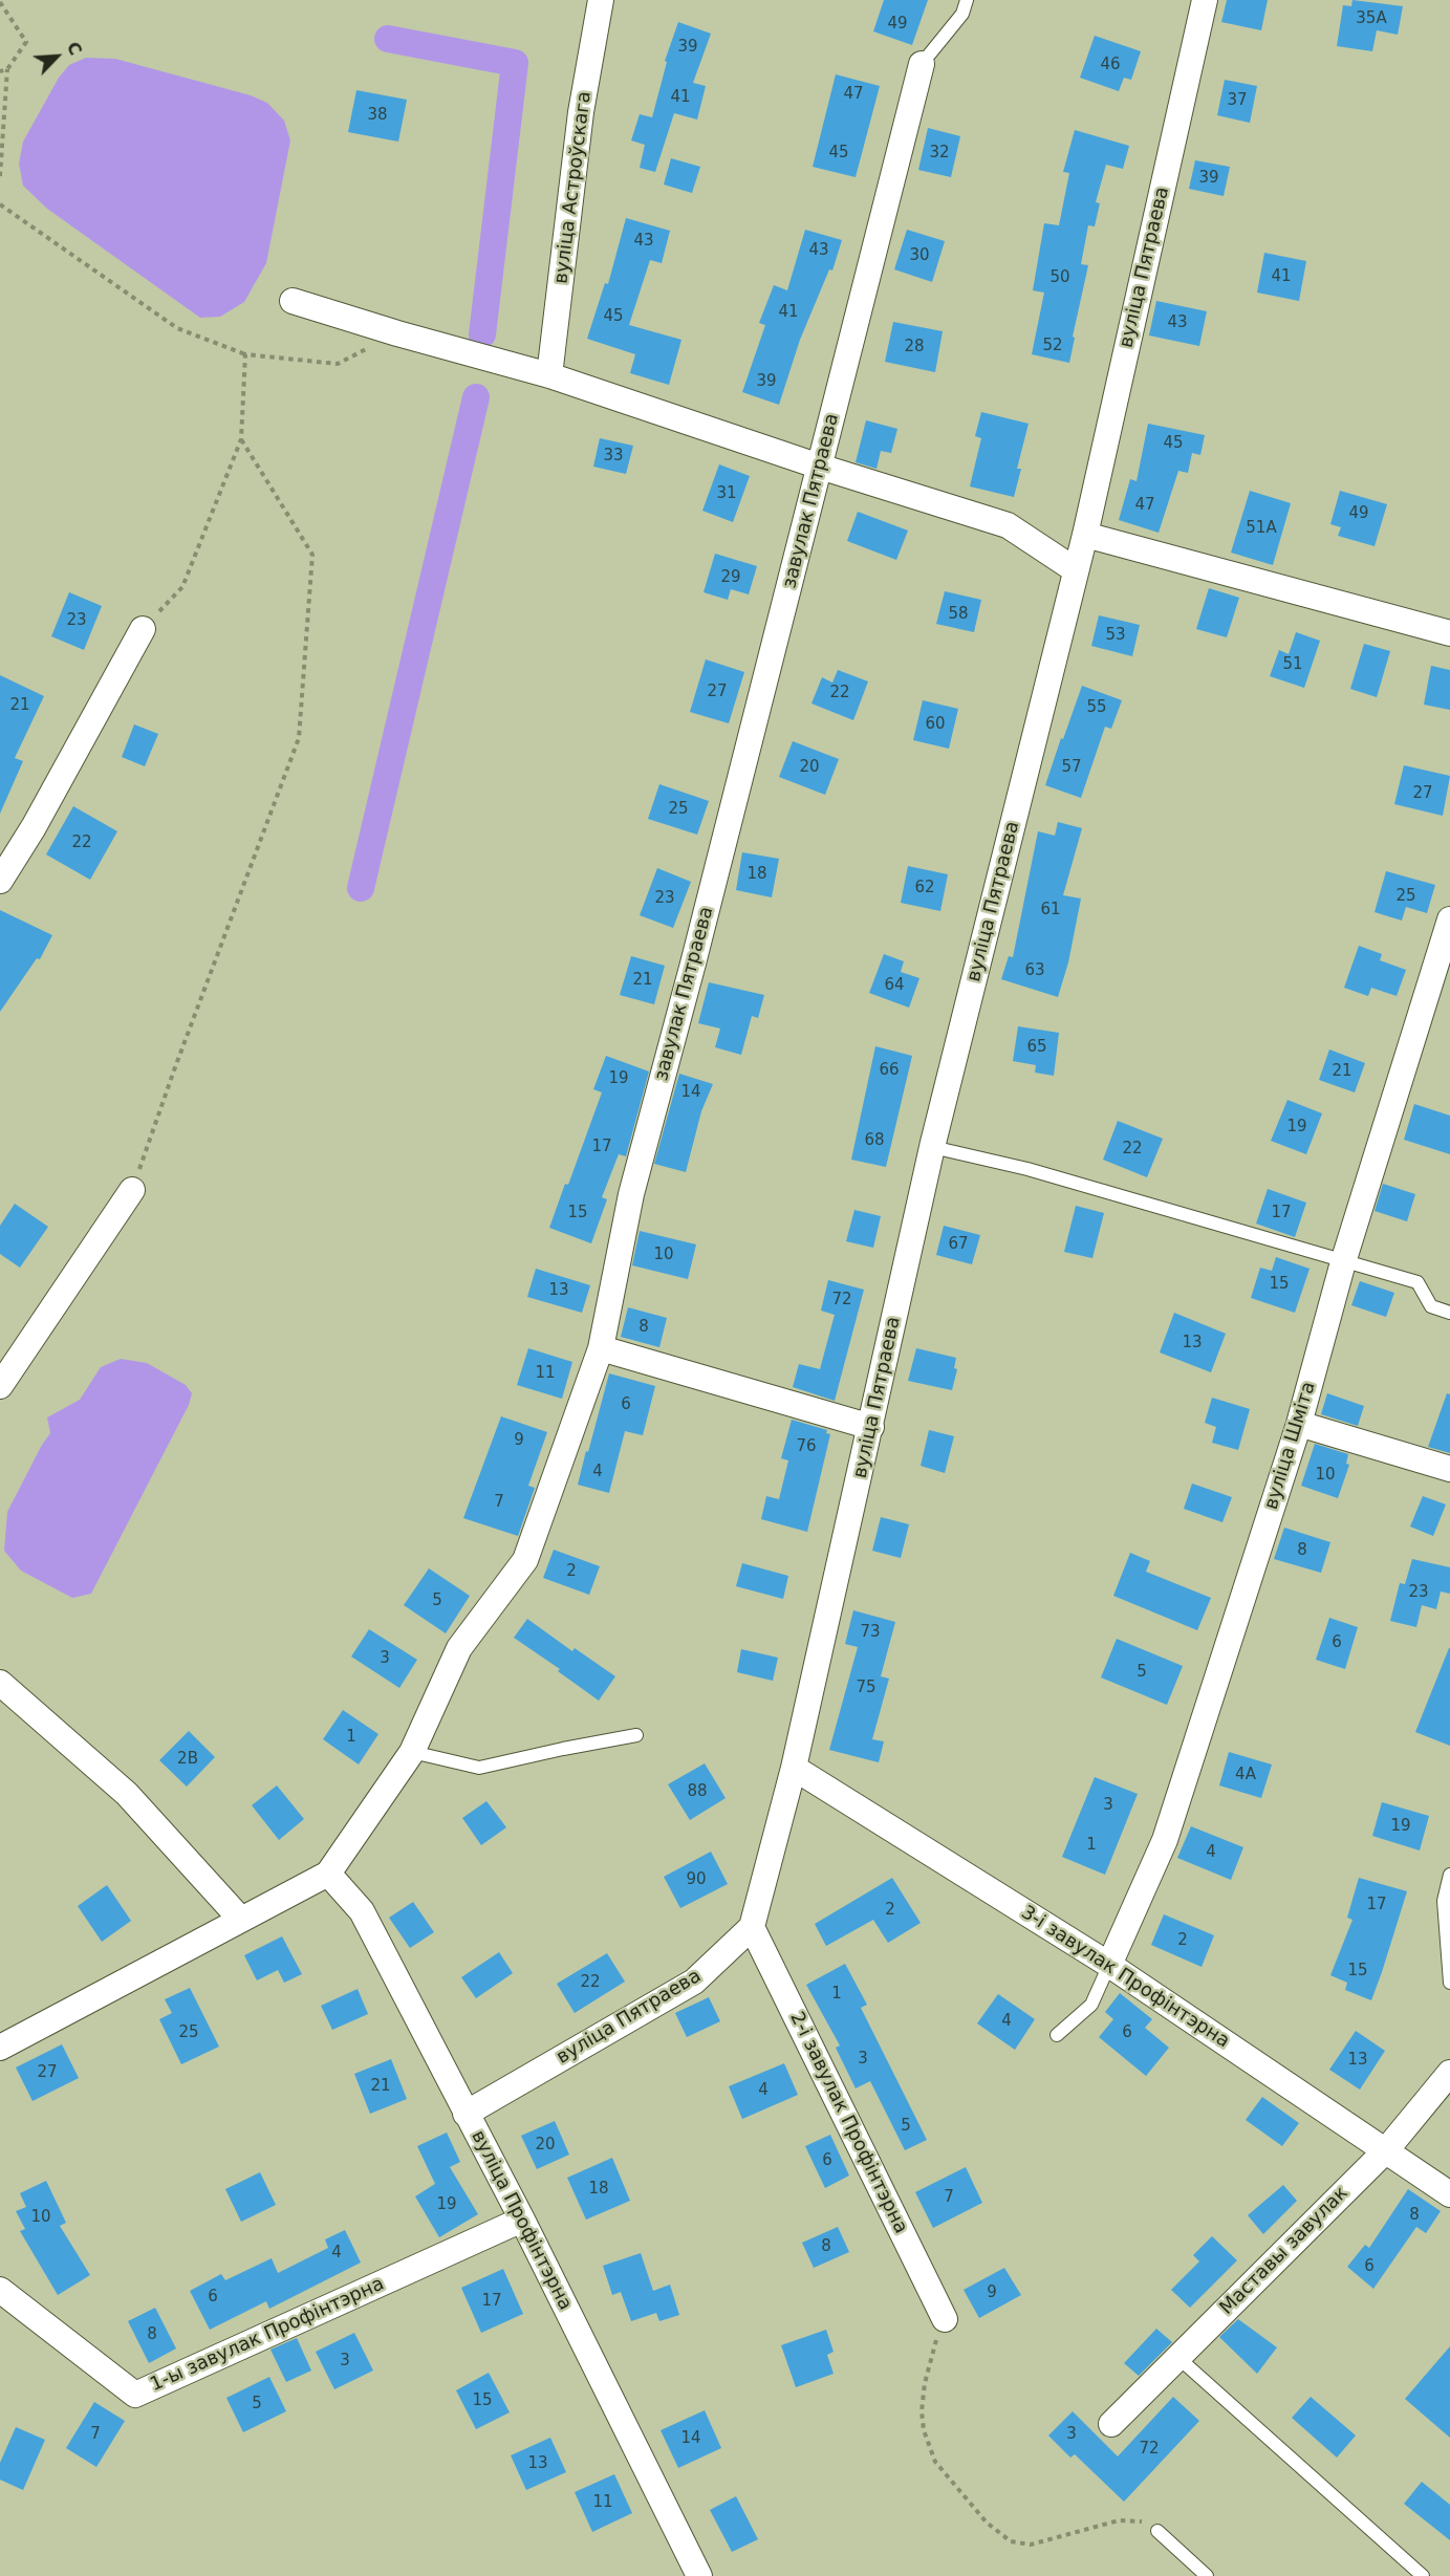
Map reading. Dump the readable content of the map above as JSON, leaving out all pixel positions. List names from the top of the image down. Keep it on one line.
{"streets":{"street":["вуліца Астроўскага","вуліца Пятраева","завулак Пятраева","вуліца Шміта","3-і завулак Профінтэрна","2-і завулак Профінтэрна","вуліца Профінтэрна","Маставы завулак","1-ы завулак Профінтэрна"]},"crossings":[["вуліца Пятраева","3-і завулак Профінтэрна"],["вуліца Пятраева","2-і завулак Профінтэрна"],["вуліца Пятраева","вуліца Профінтэрна"],["завулак Пятраева","вуліца Профінтэрна"],["вуліца Шміта","3-і завулак Профінтэрна"],["3-і завулак Профінтэрна","Маставы завулак"],["вуліца Профінтэрна","1-ы завулак Профінтэрна"]],"house_numbers":["35А","49","39","46","47","41","37","38","45","32","39","43","43","30","41","50","41","45","43","52","28","39","45","33","31","47","49","51А","29","58","23","53","51","27","22","21","55","60","20","57","27","25","22","18","62","25","23","61","63","21","64","65","66","21","19","14","19","68","17","22","15","17","67","10","15","13","72","8","13","11","6","9","76","4","10","7","8","2","23","5","73","6","3","5","75","1","2В","4А","88","3","19","1","4","90","17","2","2","15","22","1","4","25","6","3","13","27","21","4","5","20","6","18","7","19","8","10","8","4","6","9","6","17","8","3","15","5","7","3","14","72","13","11"],"north":"top right"}
